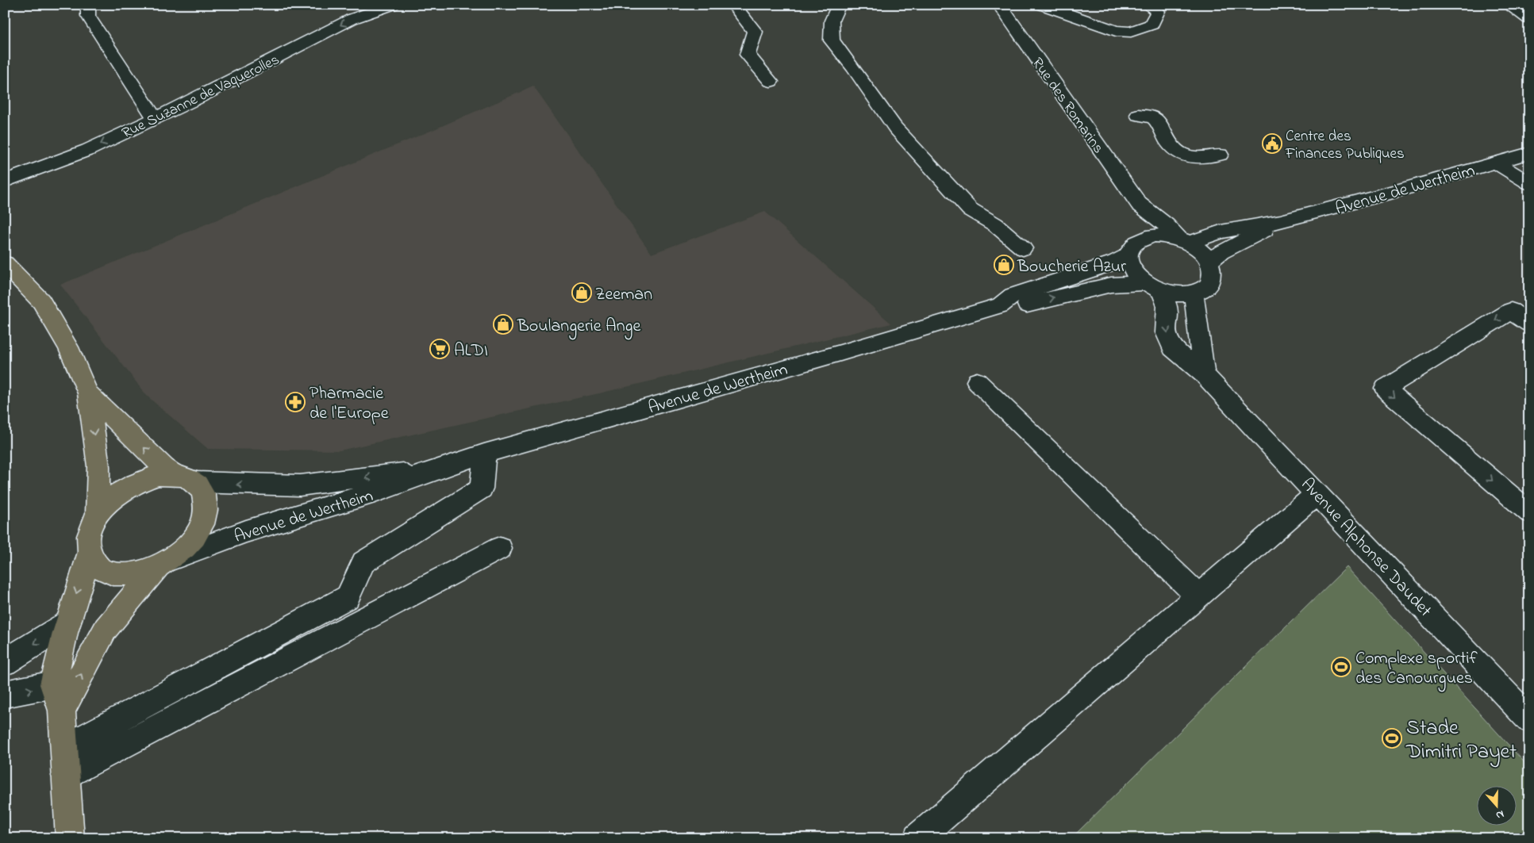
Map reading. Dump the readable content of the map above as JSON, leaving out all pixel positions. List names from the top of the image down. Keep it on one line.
{"streets":{"street":["Rue Suzanne de Vaquerolles","Rue des Romarins","Avenue de Wertheim","Avenue Alphonse Daudet"]},"crossings":[["Rue des Romarins","Avenue de Wertheim"],["Rue des Romarins","Avenue Alphonse Daudet"],["Avenue de Wertheim","Avenue Alphonse Daudet"]],"one_way":["Rue Suzanne de Vaquerolles"],"places":{"public building":["Centre des Finances Publiques"],"shop":["Boucherie Azur","Zeeman","Boulangerie Ange"],"supermarket":["ALDI"],"pharmacy":["Pharmacie de l'Europe"],"sports":["Complexe sportif des Canourgues","Stade Dimitri Payet"]},"north":"bottom"}
